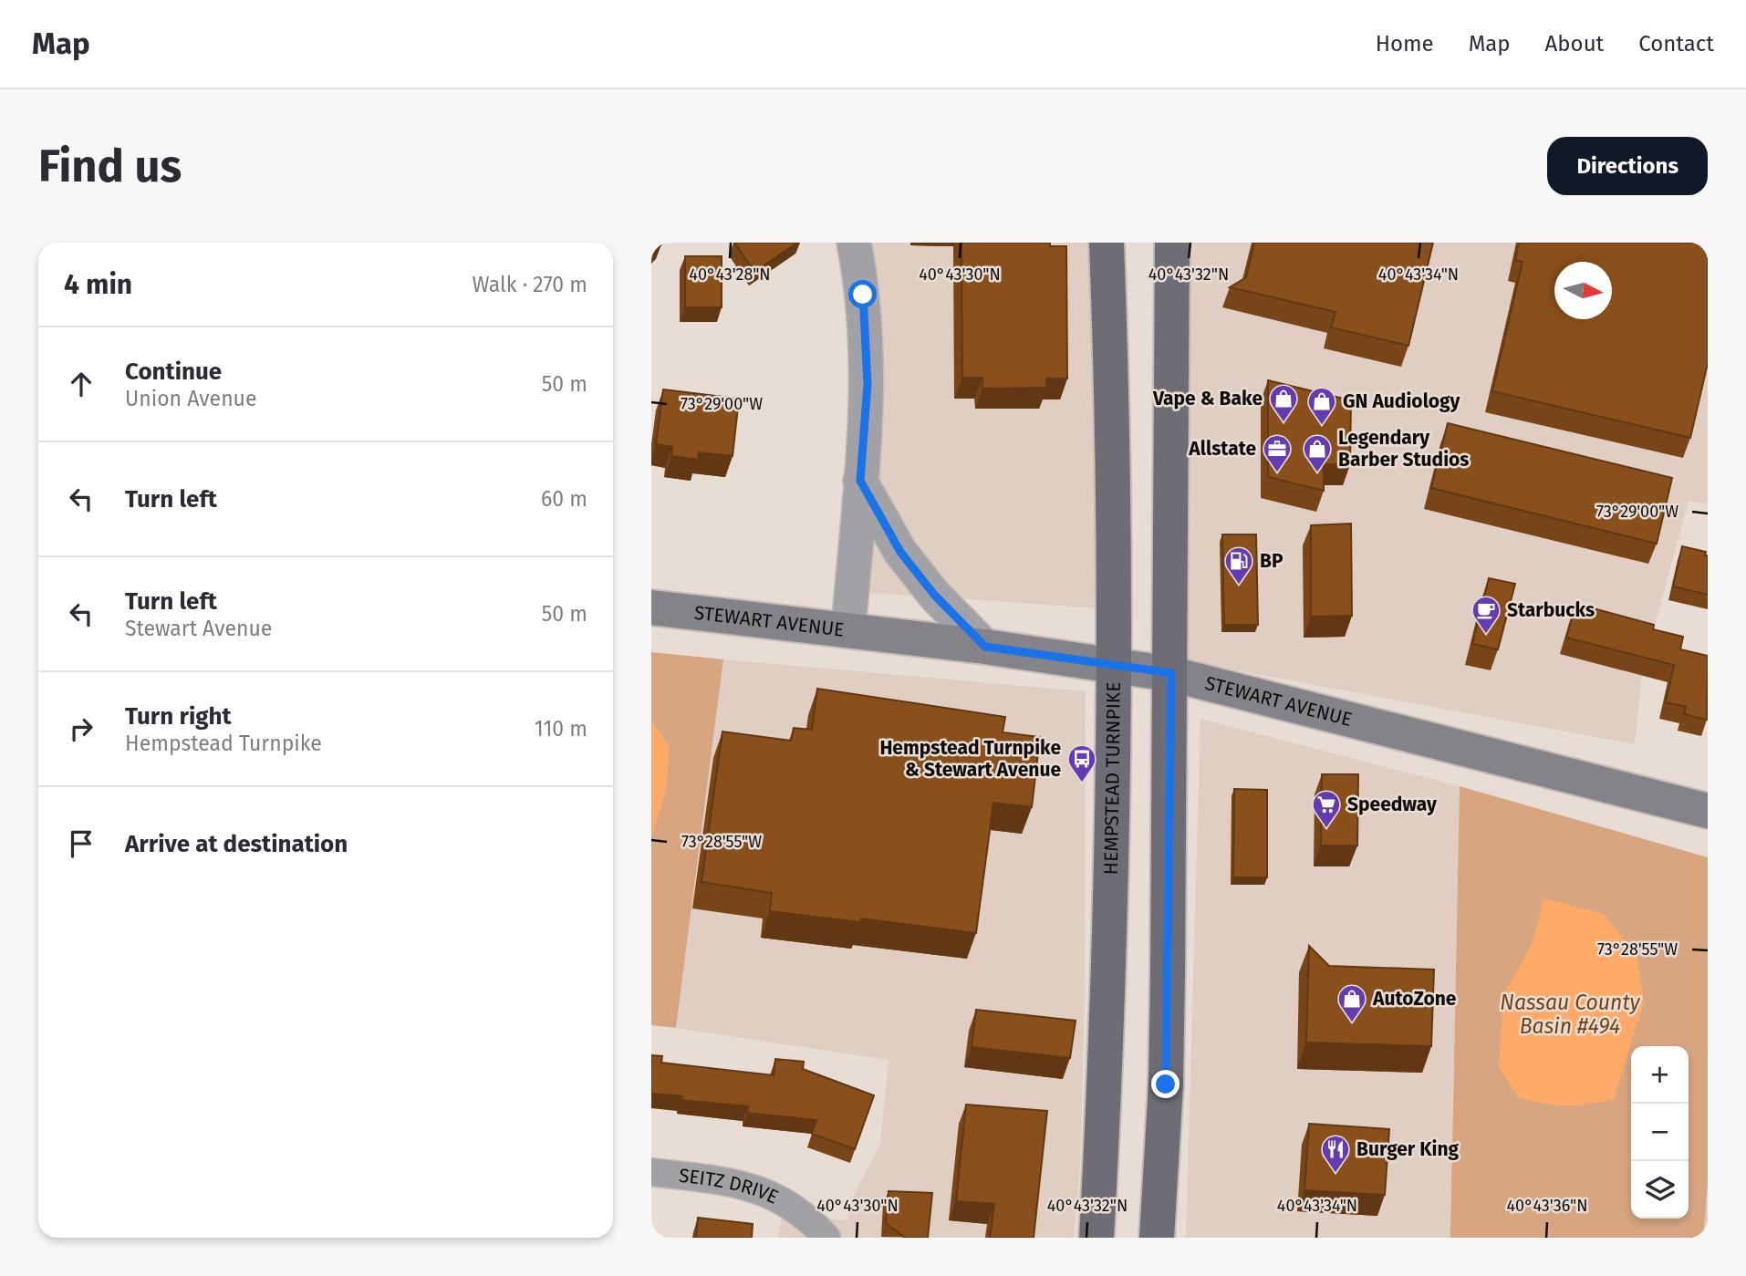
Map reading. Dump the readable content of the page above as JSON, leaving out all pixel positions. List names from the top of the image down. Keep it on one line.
{"streets":{"main road":["STEWART AVENUE","HEMPSTEAD TURNPIKE"],"street":["SEITZ DRIVE"]},"crossings":[["STEWART AVENUE","HEMPSTEAD TURNPIKE"]],"water":["Nassau County Basin #494"],"places":{"shop":["Vape & Bake","GN Audiology","Legendary Barber Studios","AutoZone"],"office":["Allstate"],"fuel station":["BP"],"cafe":["Starbucks"],"bus stop":["Hempstead Turnpike & Stewart Avenue"],"supermarket":["Speedway"],"restaurant":["Burger King"]},"north":"right","page":{"header":"Map","nav":["Home","Map","About","Contact"],"buttons":"Directions","title":"Find us","heading":["4 min","Walk · 270 m"],"list":[["Continue","Union Avenue","50 m"],["Turn left","60 m"],["Turn left","Stewart Avenue","50 m"],["Turn right","Hempstead Turnpike","110 m"],"Arrive at destination"],"map_buttons":["+","−"]},"coordinates":["40°43'28\"N","40°43'30\"N","40°43'32\"N","40°43'34\"N","73°29'00\"W","73°28'55\"W","40°43'36\"N"]}
